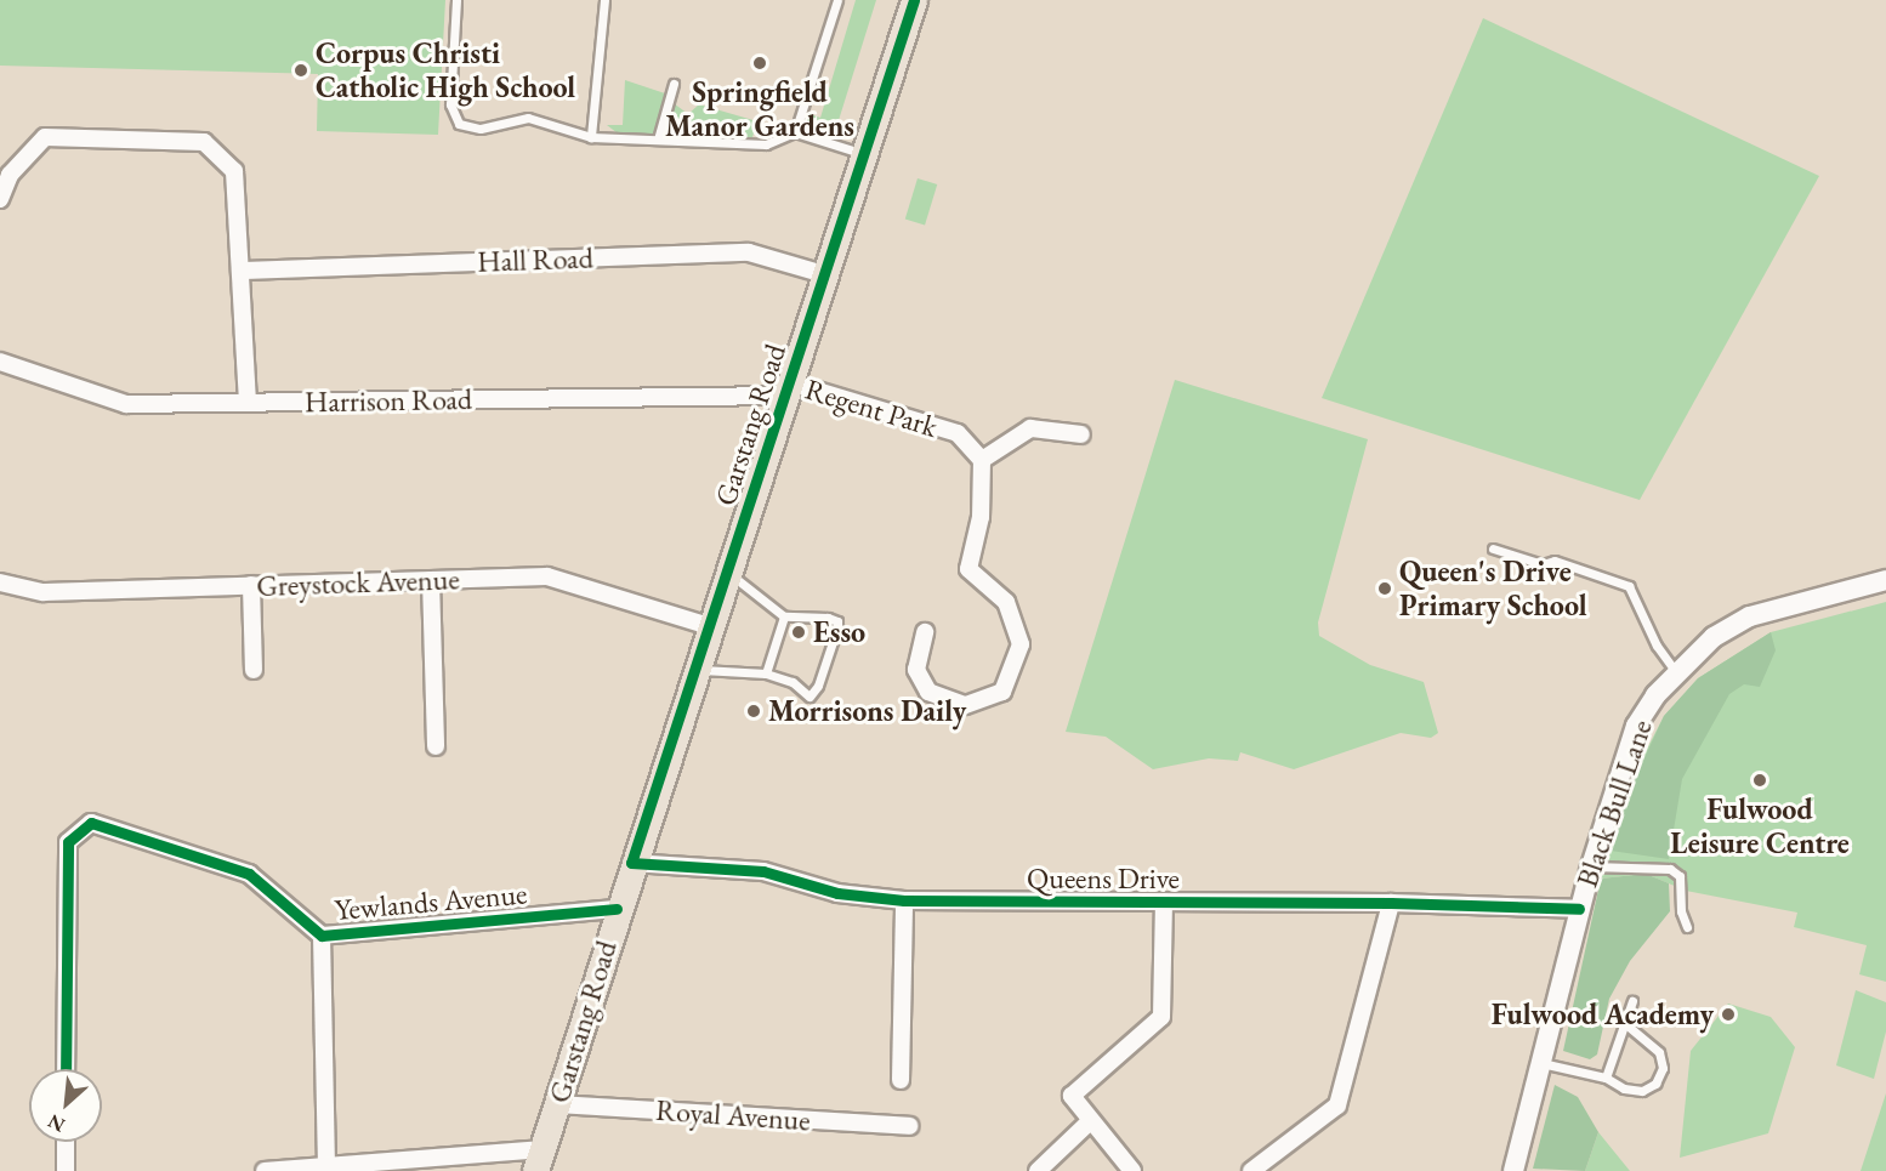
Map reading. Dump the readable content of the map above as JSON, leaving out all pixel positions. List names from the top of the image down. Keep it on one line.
{"streets":{"highway":["Garstang Road"],"street":["Hall Road","Harrison Road","Regent Park","Greystock Avenue","Black Bull Lane","Queens Drive","Yewlands Avenue","Royal Avenue"]},"crossings":[["Hall Road","Garstang Road"],["Harrison Road","Regent Park"],["Harrison Road","Garstang Road"],["Regent Park","Garstang Road"],["Garstang Road","Greystock Avenue"],["Garstang Road","Queens Drive"],["Garstang Road","Yewlands Avenue"],["Garstang Road","Royal Avenue"],["Black Bull Lane","Queens Drive"]],"places":["Springfield Manor Gardens","Corpus Christi Catholic High School","Queen's Drive Primary School","Esso","Morrisons Daily","Fulwood Leisure Centre","Fulwood Academy"],"north":"bottom left"}
